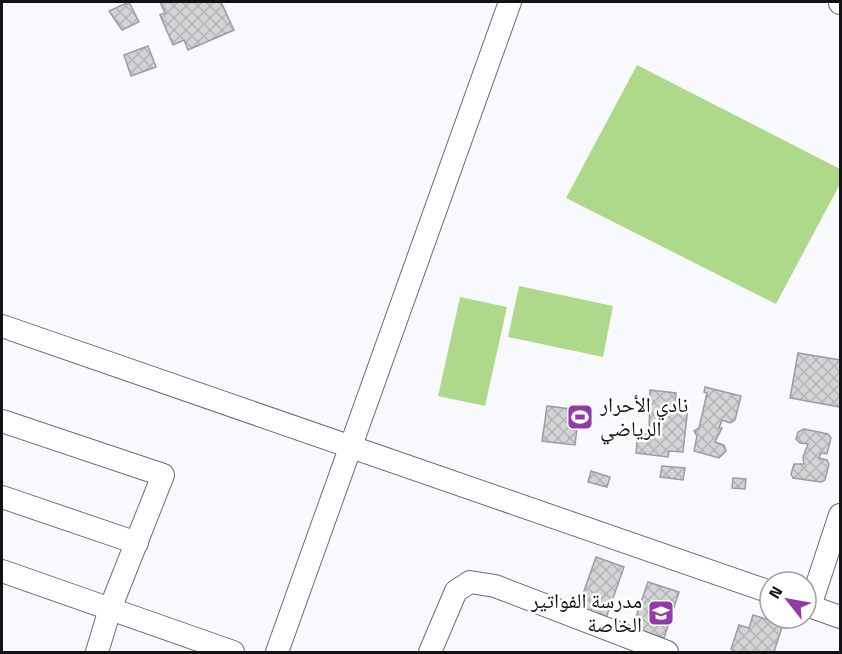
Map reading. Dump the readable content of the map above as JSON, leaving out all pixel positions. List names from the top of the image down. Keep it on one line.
{"places":{"sports":["نادي الأحرار الرياضي"],"school or university":["مدرسة الفواتير الخاصة"]},"north":"top left"}
